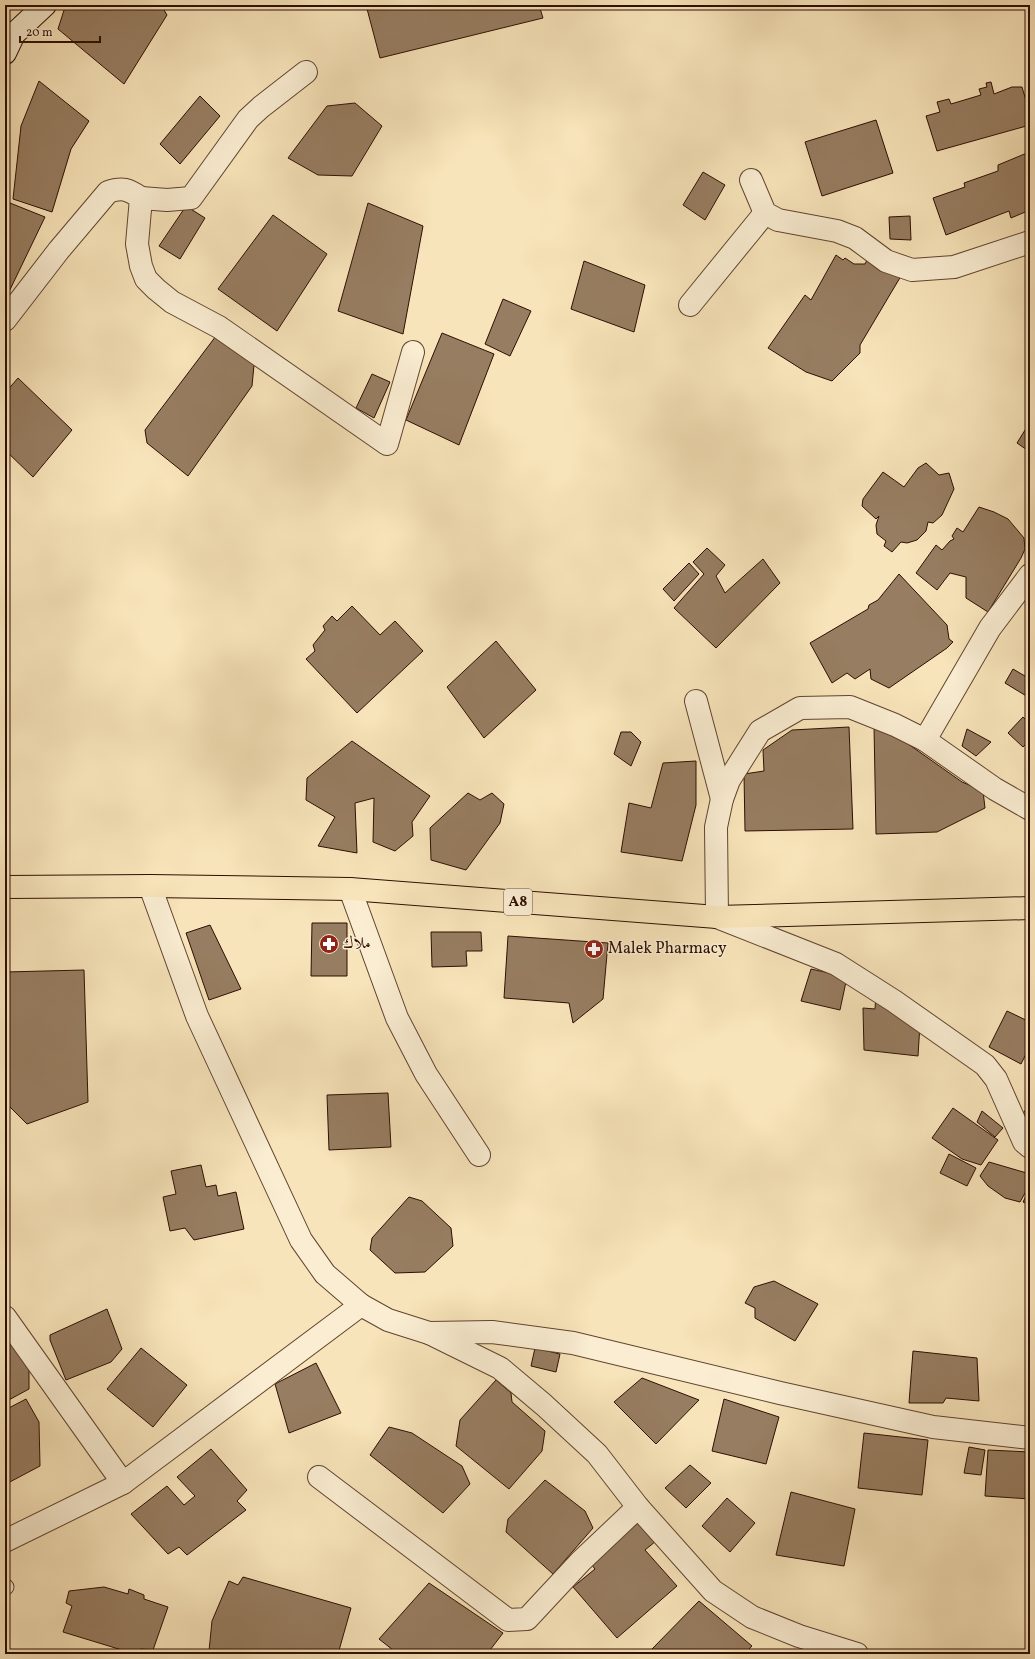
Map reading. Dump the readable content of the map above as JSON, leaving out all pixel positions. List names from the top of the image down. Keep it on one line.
{"streets":{"highway":["A8"]},"places":{"pharmacy":["ملاك","Malek Pharmacy"]},"scale_bar":"20 m"}
